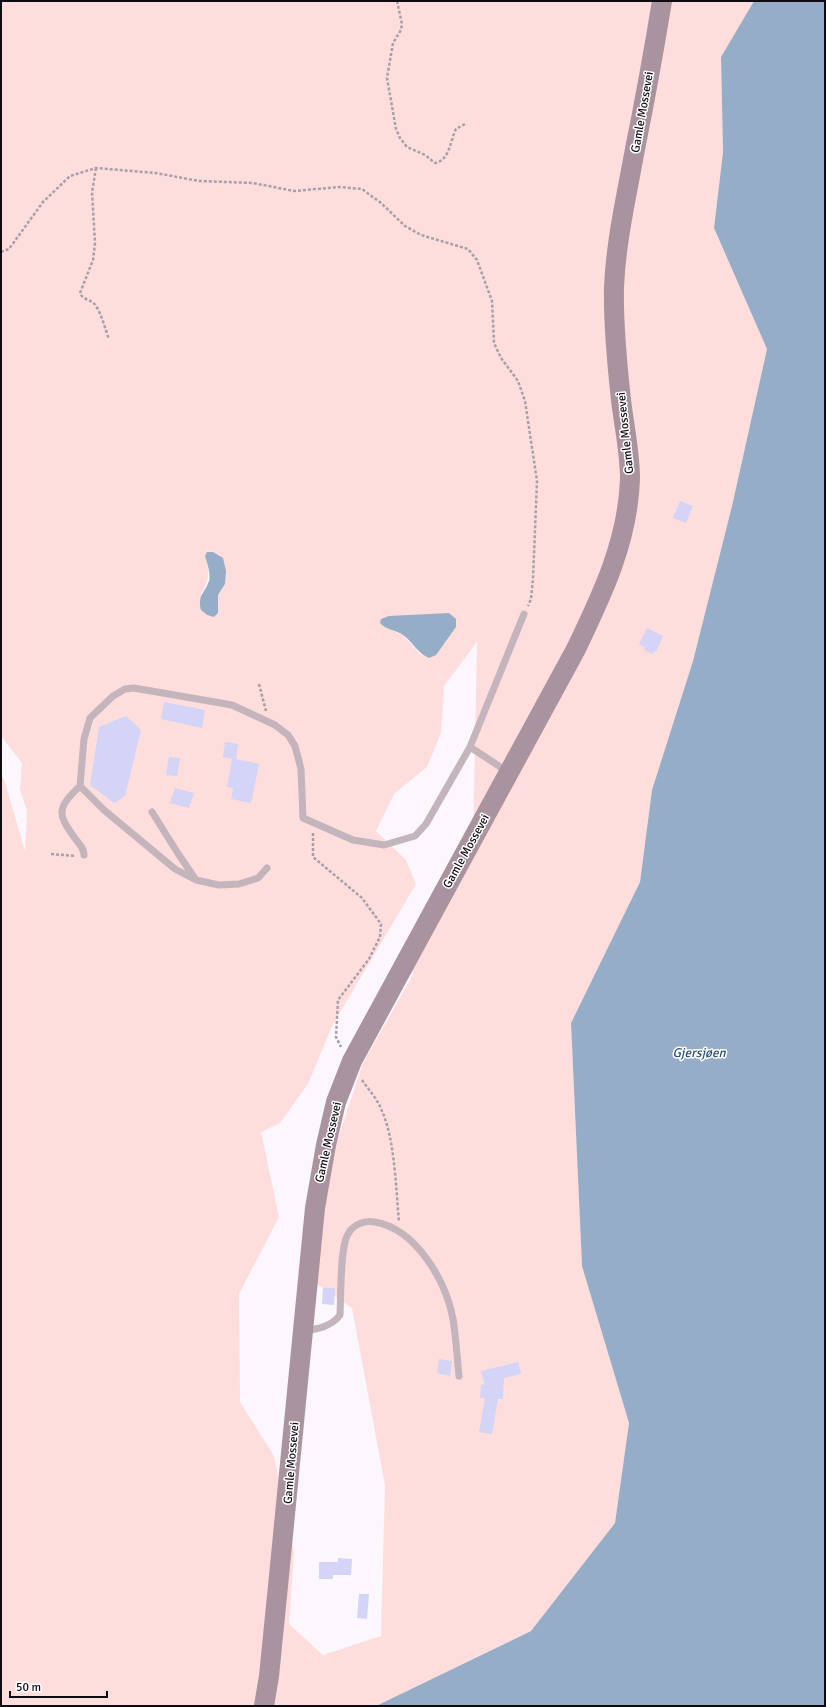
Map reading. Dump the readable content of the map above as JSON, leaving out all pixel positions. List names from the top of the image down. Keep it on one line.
{"streets":{"main road":["Gamle Mossevei"]},"water":["Gjersjøen"],"scale_bar":"50 m"}
